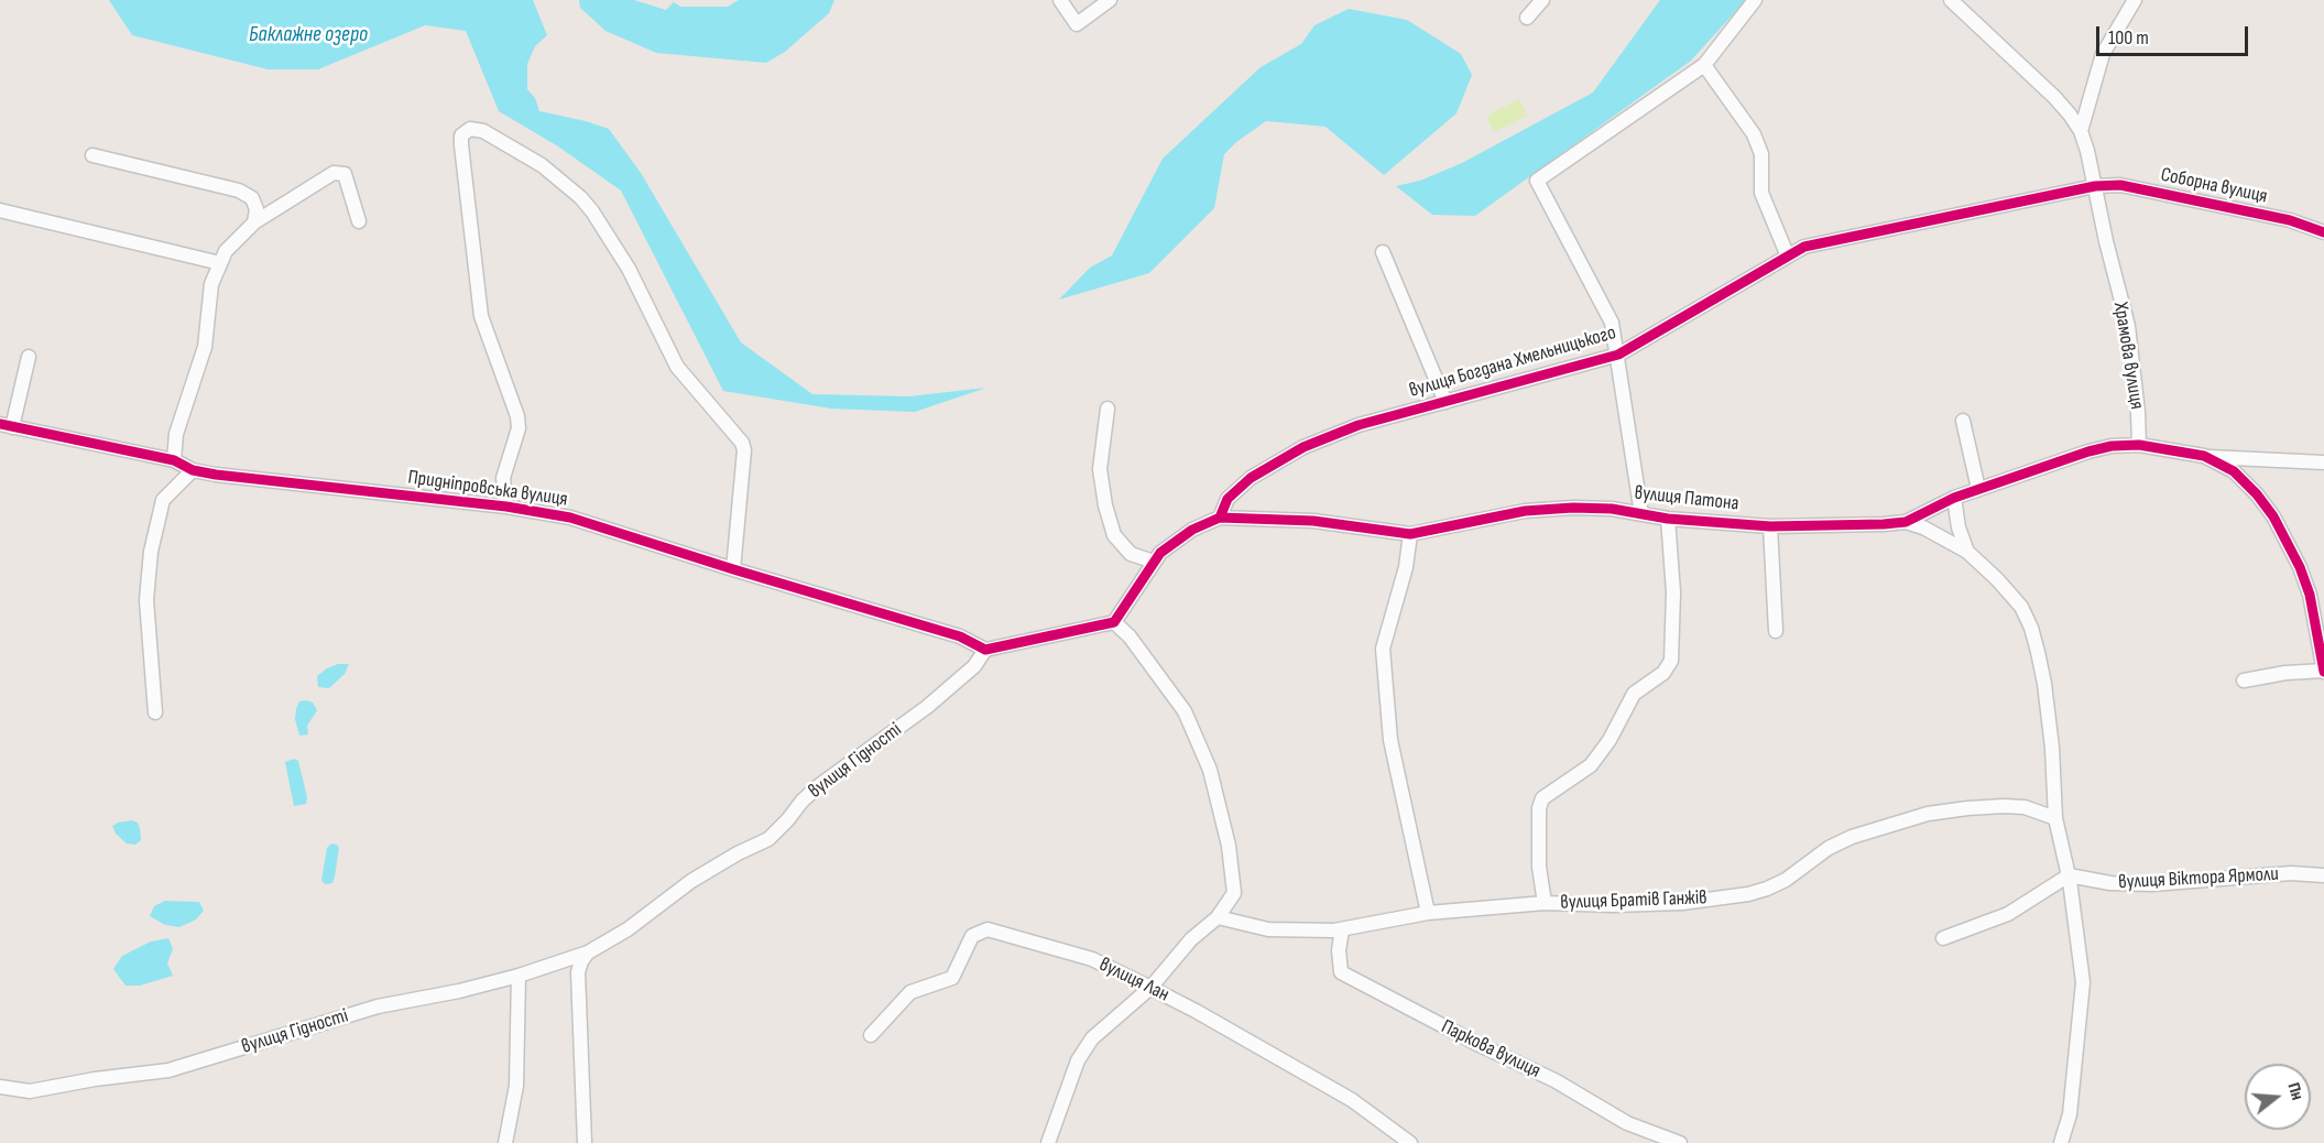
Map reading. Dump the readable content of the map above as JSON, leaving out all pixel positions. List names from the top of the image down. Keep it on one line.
{"streets":{"street":["Соборна вулиця","Храмова вулиця","вулиця Богдана Хмельницького","Придніпровська вулиця","вулиця Патона","вулиця Гідності","вулиця Віктора Ярмоли","вулиця Братів Ганжів","вулиця Лан","Паркова вулиця"]},"crossings":[["Соборна вулиця","Храмова вулиця"],["Соборна вулиця","вулиця Богдана Хмельницького"],["Храмова вулиця","вулиця Богдана Хмельницького"],["Храмова вулиця","вулиця Патона"],["вулиця Богдана Хмельницького","вулиця Патона"],["Придніпровська вулиця","вулиця Гідності"],["вулиця Братів Ганжів","Паркова вулиця"]],"water":["Баклажне озеро"],"scale_bar":"100 m","north":"right"}
